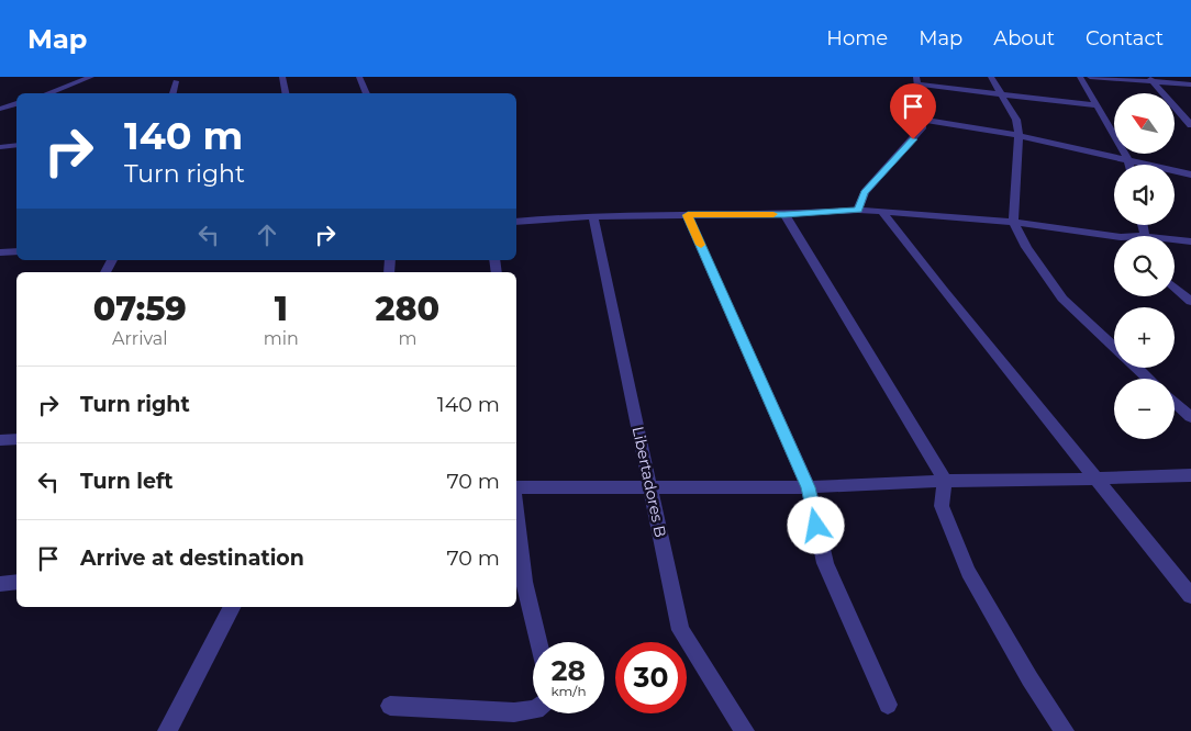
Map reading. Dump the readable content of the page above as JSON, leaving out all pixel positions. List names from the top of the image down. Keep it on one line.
{"streets":{"street":["Libertadores B"]},"north":"top left","page":{"header":"Map","nav":["Home","Map","About","Contact"],"map_buttons":["+","−"],"turn":["140 m","Turn right"],"eta":["07:59","Arrival","1","min","280","m"],"list":[{"name":"Turn right","value":"140 m"},{"name":"Turn left","value":"70 m"},{"name":"Arrive at destination","value":"70 m"}],"speed":"28 km/h","limit":"30"}}
